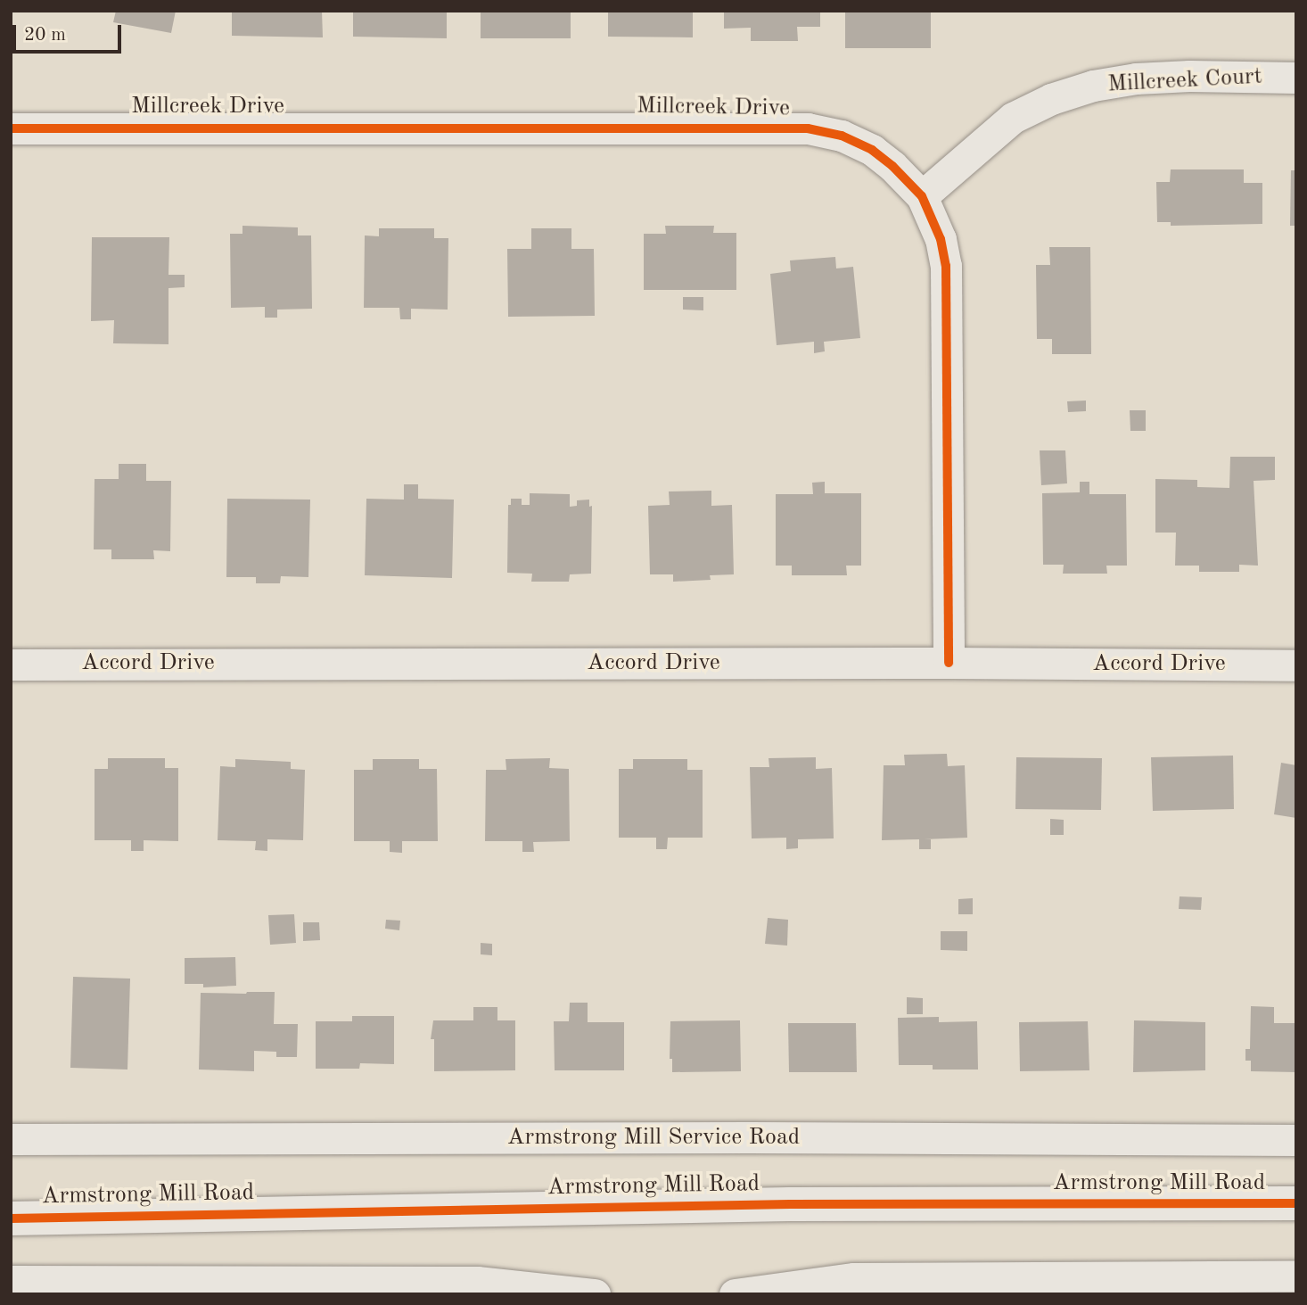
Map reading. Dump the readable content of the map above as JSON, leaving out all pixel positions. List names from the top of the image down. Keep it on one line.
{"streets":{"main road":["Armstrong Mill Road"],"street":["Millcreek Court","Millcreek Drive","Accord Drive","Armstrong Mill Service Road"]},"crossings":[["Millcreek Court","Millcreek Drive"],["Millcreek Drive","Accord Drive"]],"scale_bar":"20 m"}
